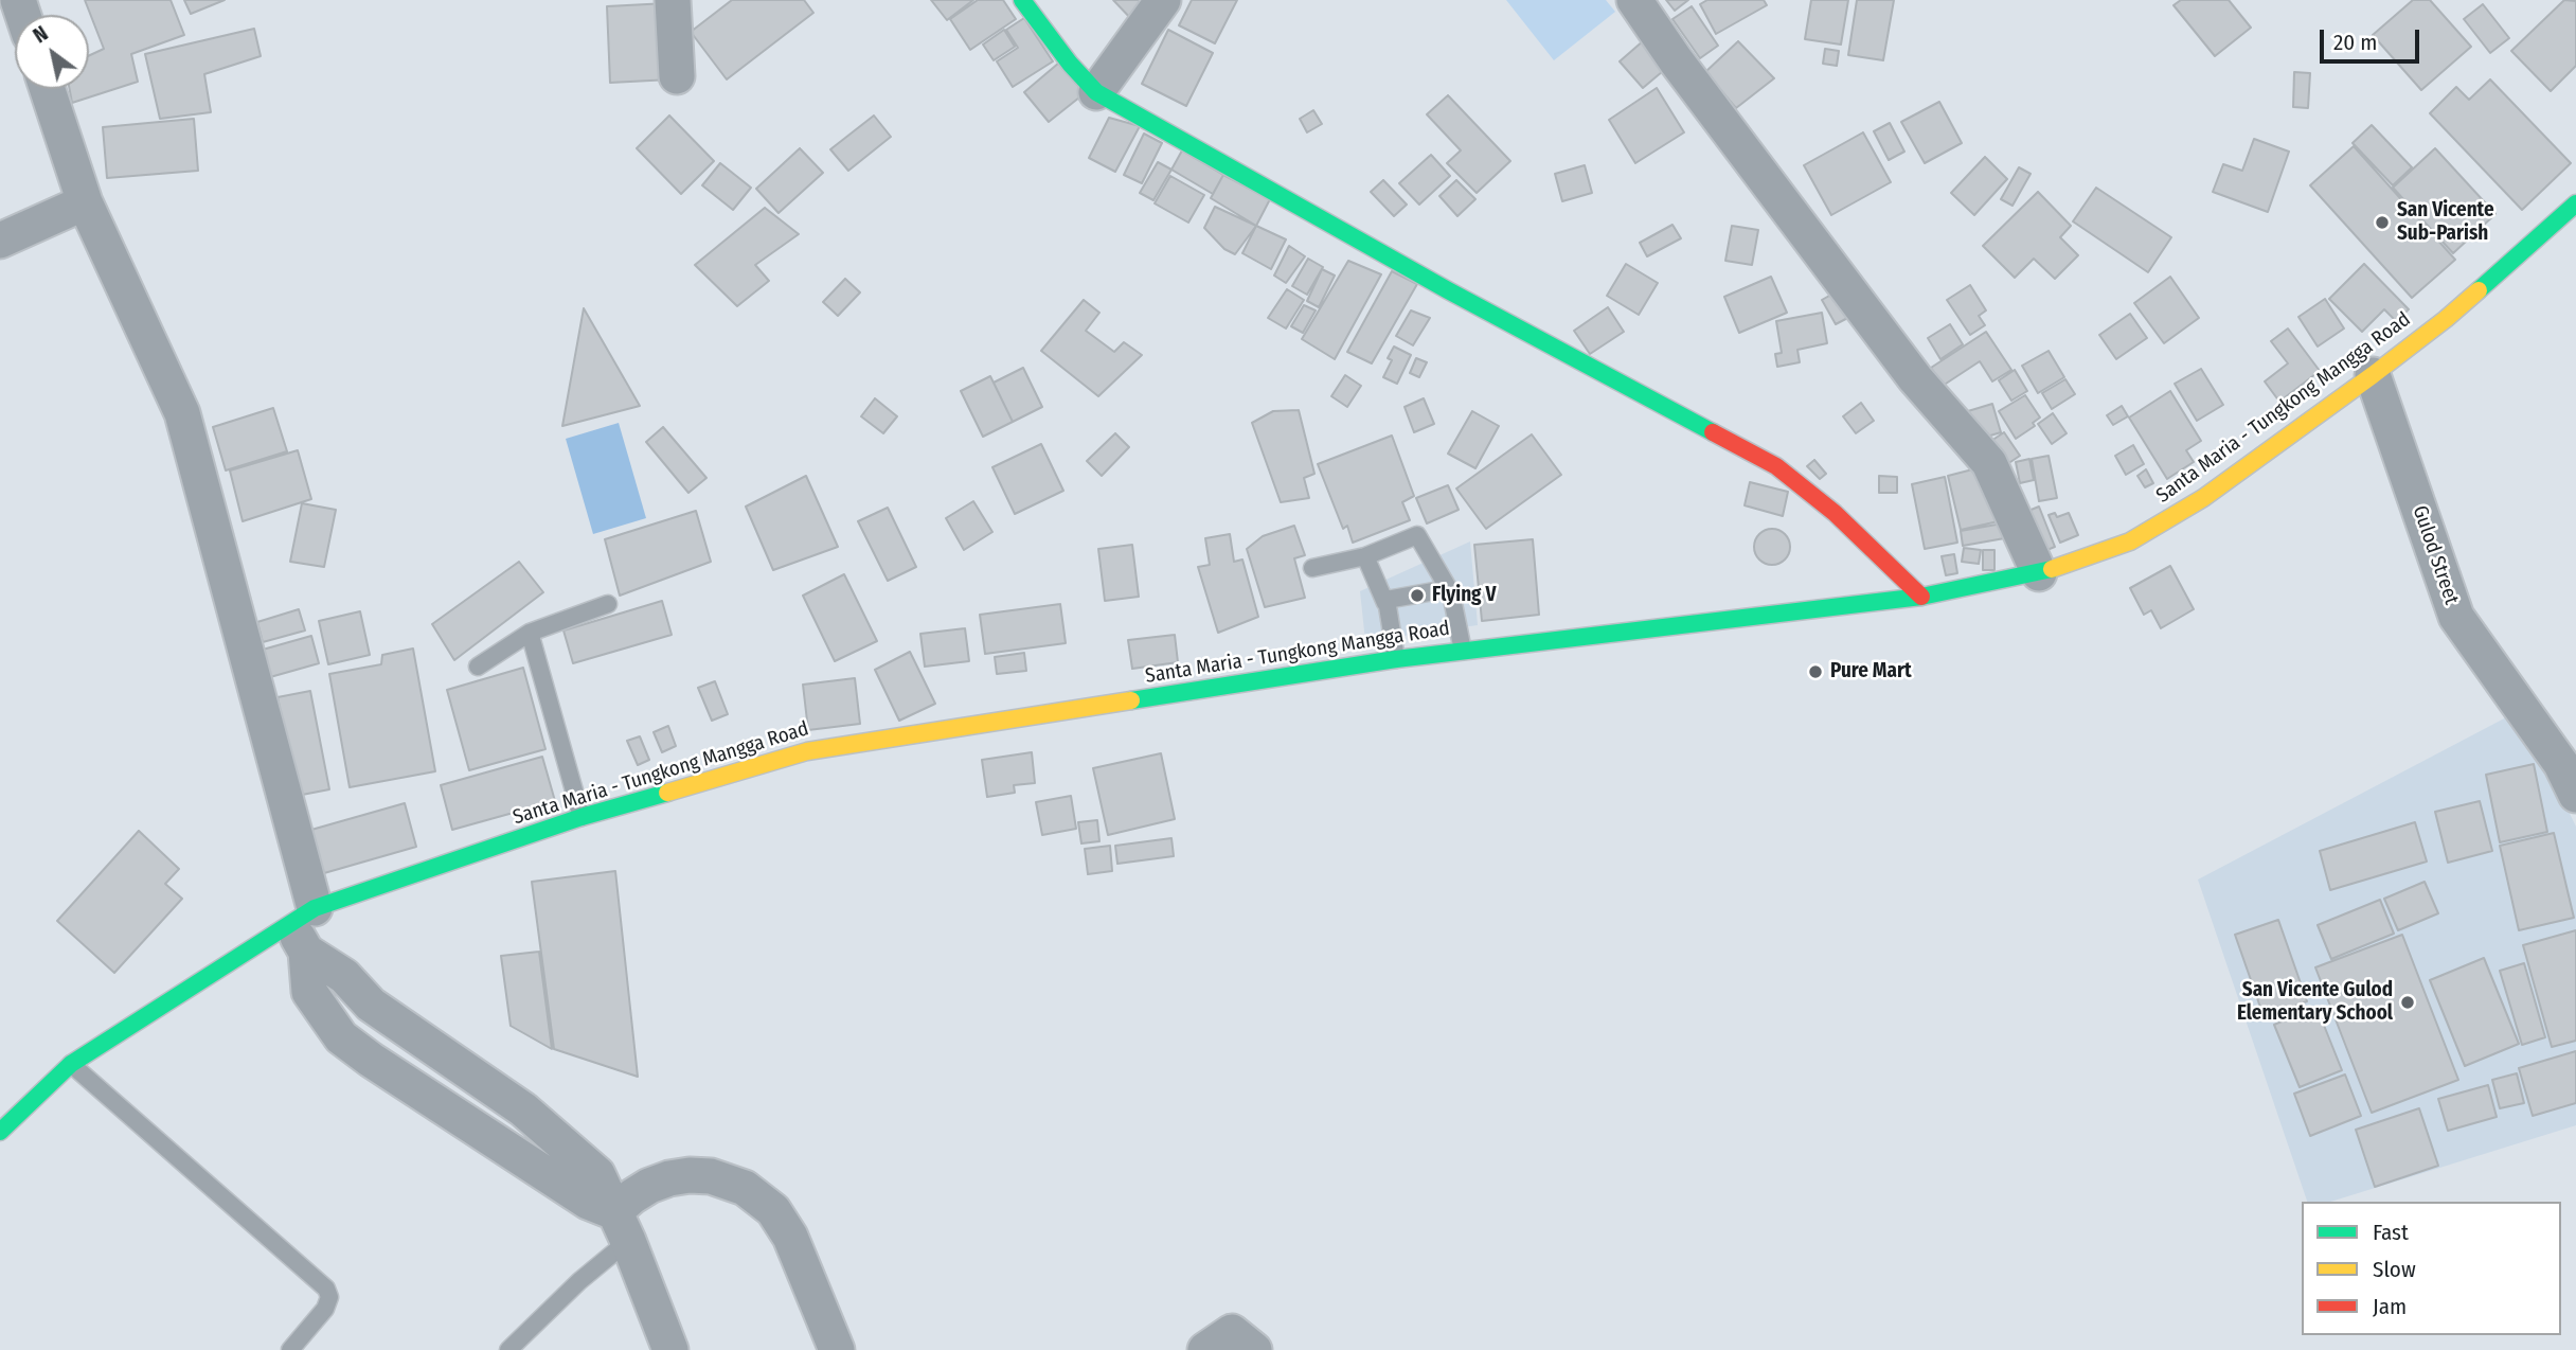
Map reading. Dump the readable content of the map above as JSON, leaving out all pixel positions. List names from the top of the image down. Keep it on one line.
{"streets":{"main road":["Santa Maria - Tungkong Mangga Road"],"street":["Gulod Street"]},"crossings":[["Santa Maria - Tungkong Mangga Road","Gulod Street"]],"places":["San Vicente Sub-Parish","Flying V","Pure Mart","San Vicente Gulod Elementary School"],"legend":["Fast","Slow","Jam"],"scale_bar":"20 m","north":"top left"}
